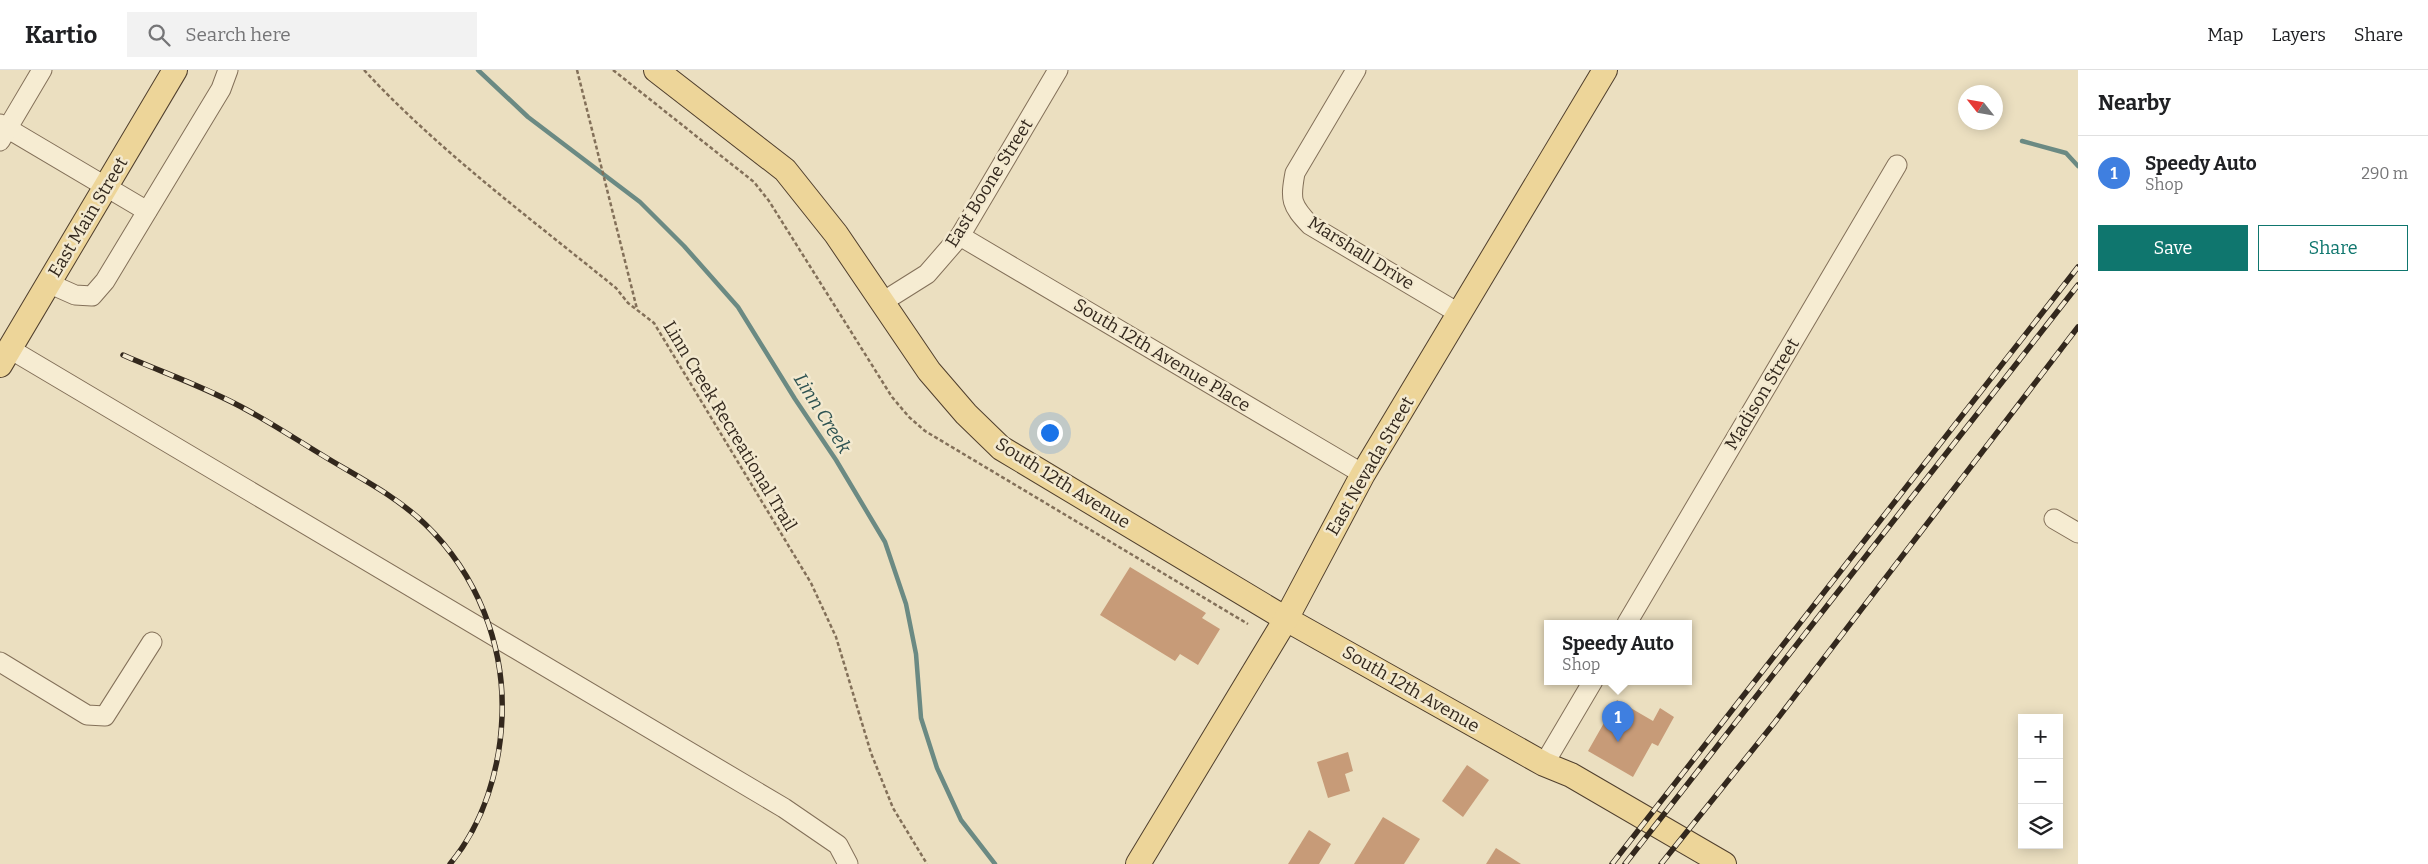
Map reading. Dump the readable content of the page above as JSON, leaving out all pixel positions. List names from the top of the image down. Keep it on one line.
{"streets":{"main road":["East Main Street","East Nevada Street","South 12th Avenue"],"street":["East Boone Street","Marshall Drive","South 12th Avenue Place","Madison Street"],"path":["Linn Creek Recreational Trail"]},"crossings":[["East Boone Street","South 12th Avenue Place"],["East Boone Street","South 12th Avenue"],["Marshall Drive","East Nevada Street"],["South 12th Avenue Place","East Nevada Street"],["East Nevada Street","South 12th Avenue"]],"water":["Linn Creek"],"north":"top left","page":{"header":"Kartio","search":"Search here","nav":["Map","Layers","Share"],"heading":"Nearby","list":[{"mark":"1","name":"Speedy Auto","note":"Shop","value":"290 m"}],"buttons":["Save","Share"],"popup":["Speedy Auto","Shop"],"pins":"1","map_buttons":["+","−"]}}
